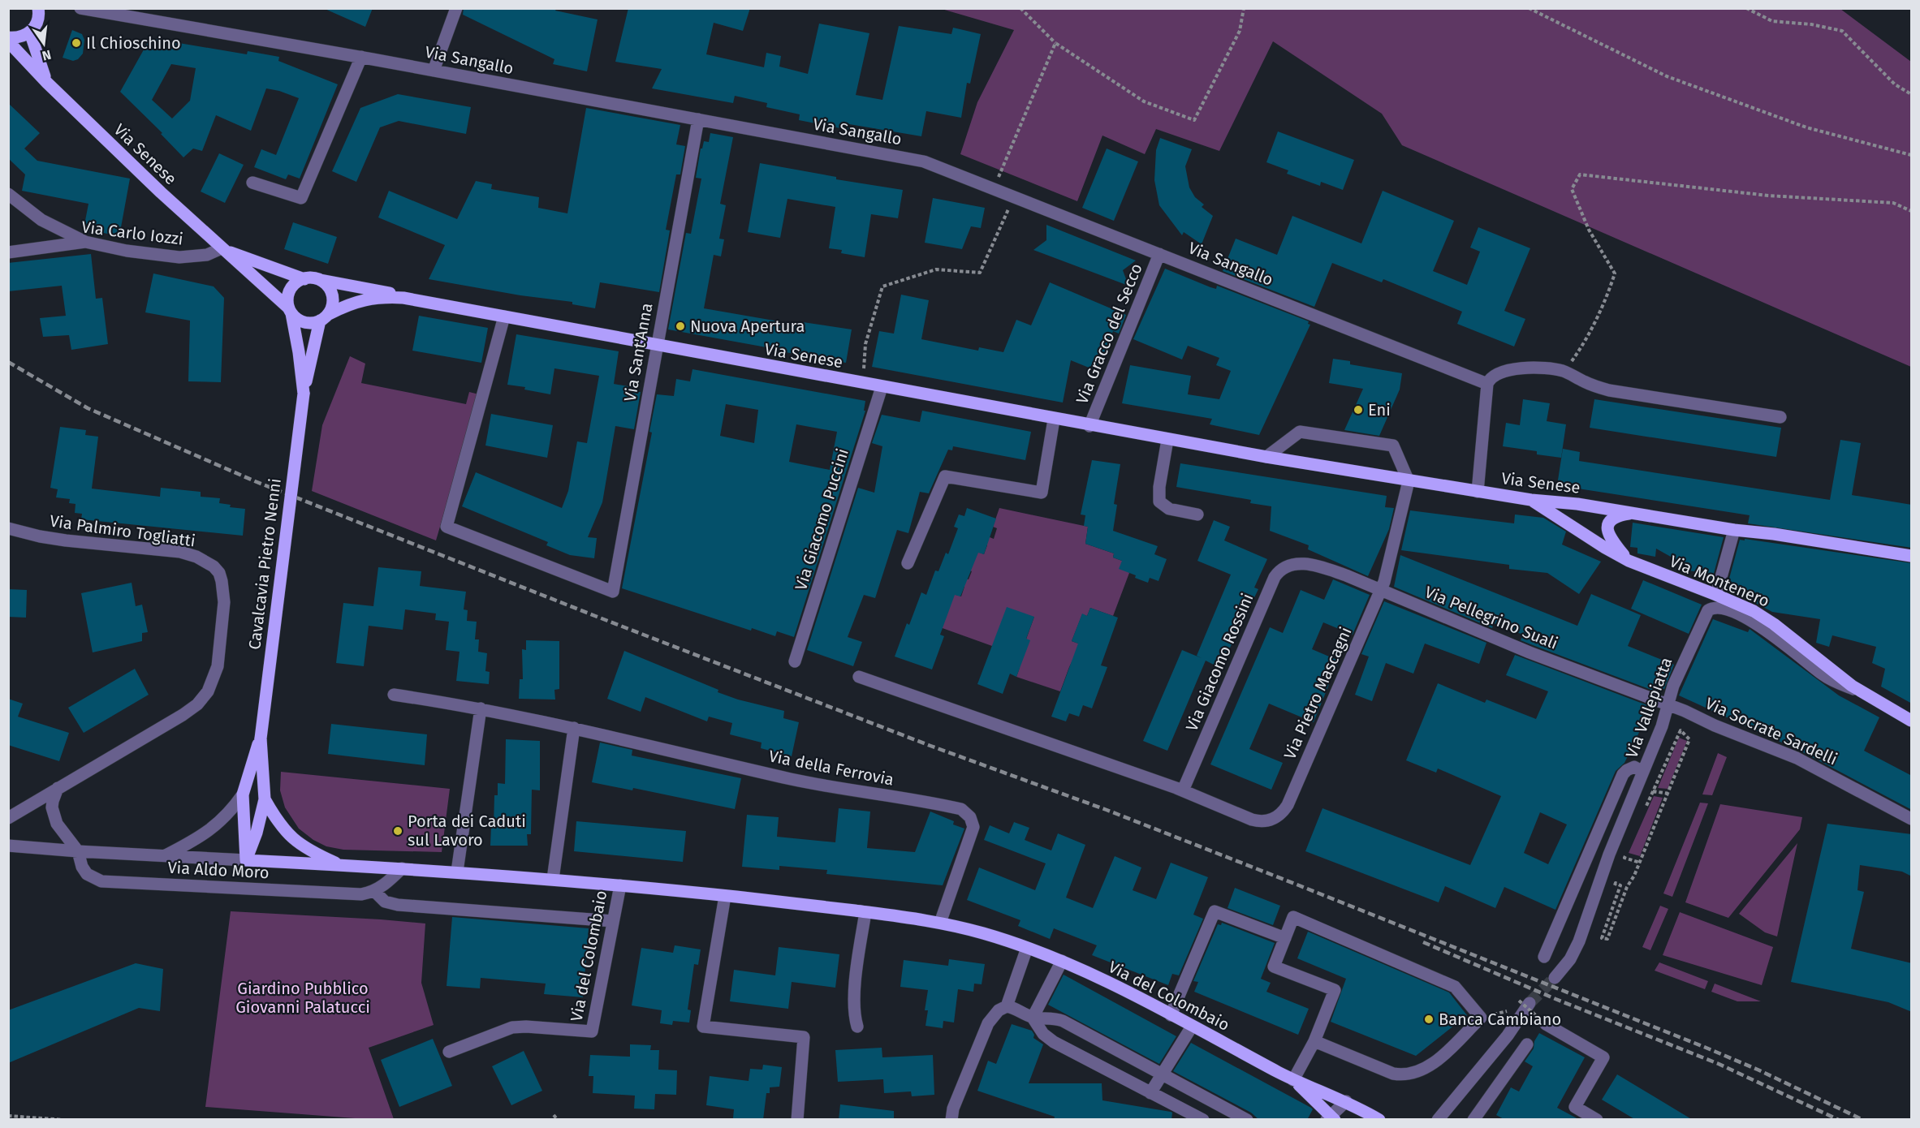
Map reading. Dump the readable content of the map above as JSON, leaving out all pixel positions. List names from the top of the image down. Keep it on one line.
{"streets":{"main road":["Via Senese","Cavalcavia Pietro Nenni","Via Montenero","Via del Colombaio"],"street":["Via Sangallo","Via Carlo Iozzi","Via Gracco del Secco","Via Sant'Anna","Via Giacomo Puccini","Via Palmiro Togliatti","Via Pellegrino Suali","Via Giacomo Rossini","Via Pietro Mascagni","Via Vallepiatta","Via Socrate Sardelli","Via della Ferrovia","Via Aldo Moro"]},"crossings":[["Via Sangallo","Via Gracco del Secco"],["Via Sangallo","Via Sant'Anna"],["Via Senese","Via Carlo Iozzi"],["Via Senese","Via Gracco del Secco"],["Via Senese","Via Sant'Anna"],["Via Senese","Via Giacomo Puccini"],["Via Senese","Cavalcavia Pietro Nenni"],["Via Senese","Via Montenero"],["Via Senese","Via Pietro Mascagni"],["Cavalcavia Pietro Nenni","Via Aldo Moro"],["Cavalcavia Pietro Nenni","Via del Colombaio"],["Via Montenero","Via Vallepiatta"],["Via Pellegrino Suali","Via Giacomo Rossini"],["Via Pellegrino Suali","Via Pietro Mascagni"],["Via Pellegrino Suali","Via Vallepiatta"],["Via Pellegrino Suali","Via Socrate Sardelli"],["Via Giacomo Rossini","Via Pietro Mascagni"],["Via Vallepiatta","Via Socrate Sardelli"],["Via della Ferrovia","Via del Colombaio"],["Via Aldo Moro","Via del Colombaio"]],"parks":["Giardino Pubblico Giovanni Palatucci"],"places":["Il Chioschino","Nuova Apertura","Eni","Porta dei Caduti sul Lavoro","Banca Cambiano"],"north":"bottom"}
